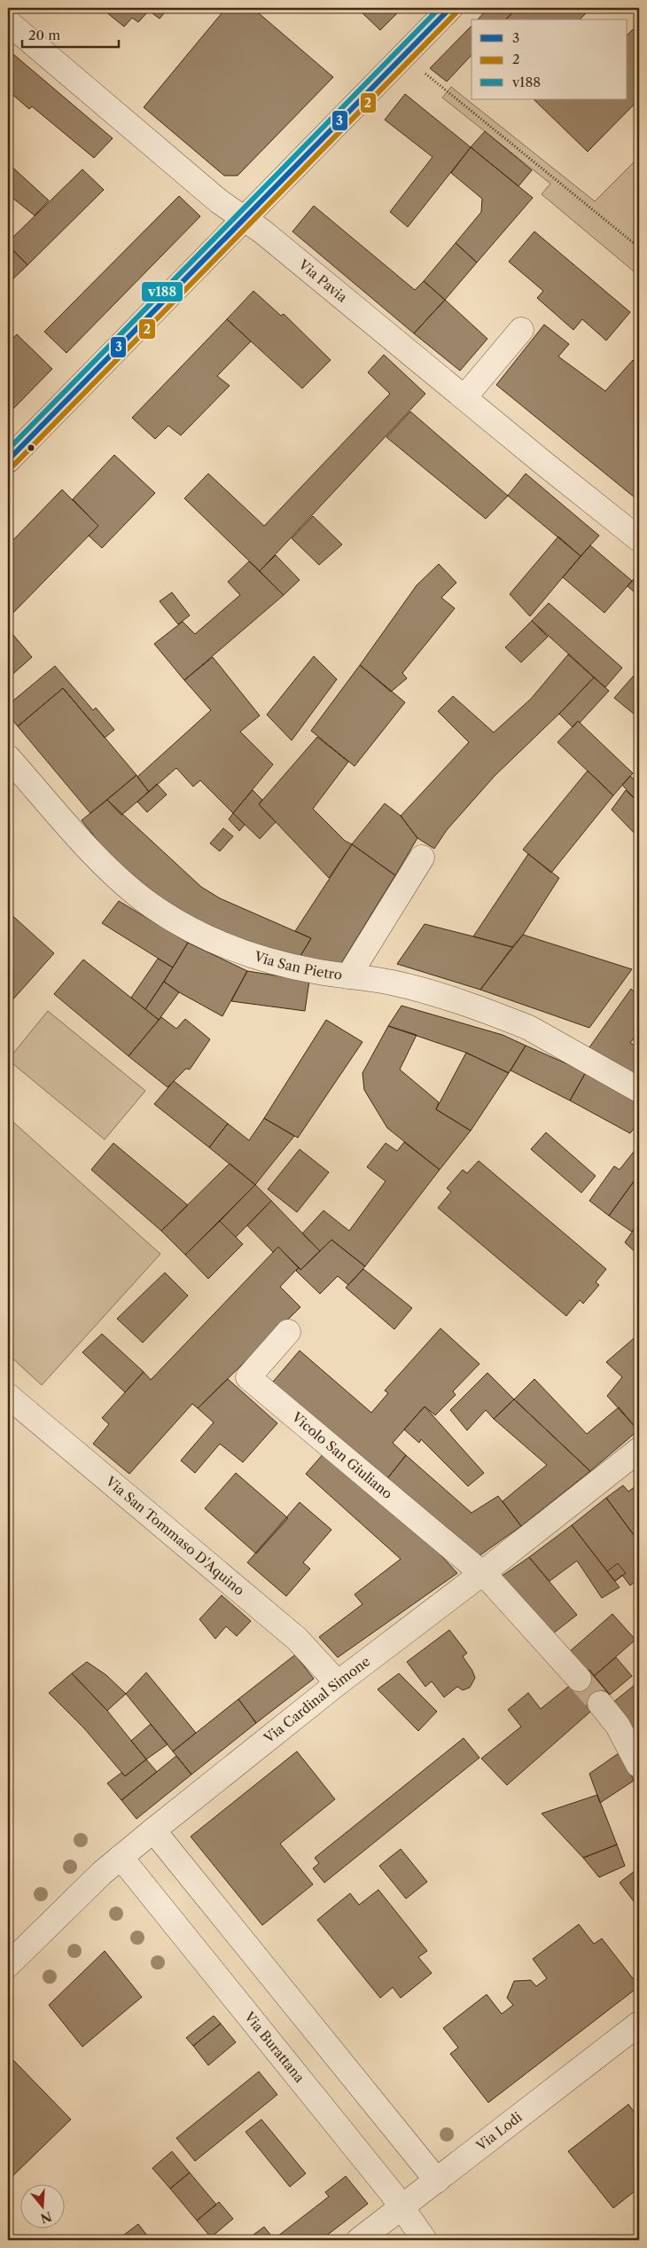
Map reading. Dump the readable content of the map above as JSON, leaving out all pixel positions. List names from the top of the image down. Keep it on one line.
{"streets":{"street":["Via Pavia","Via San Pietro","Vicolo San Giuliano","Via San Tommaso D'Aquino","Via Cardinal Simone","Via Burattana","Via Lodi"]},"crossings":[["Vicolo San Giuliano","Via Cardinal Simone"],["Via San Tommaso D'Aquino","Via Cardinal Simone"],["Via Cardinal Simone","Via Burattana"],["Via Burattana","Via Lodi"]],"lines":["transit line 3","transit line v188","transit line 2"],"legend":["3","2","v188"],"scale_bar":"20 m","north":"bottom"}
